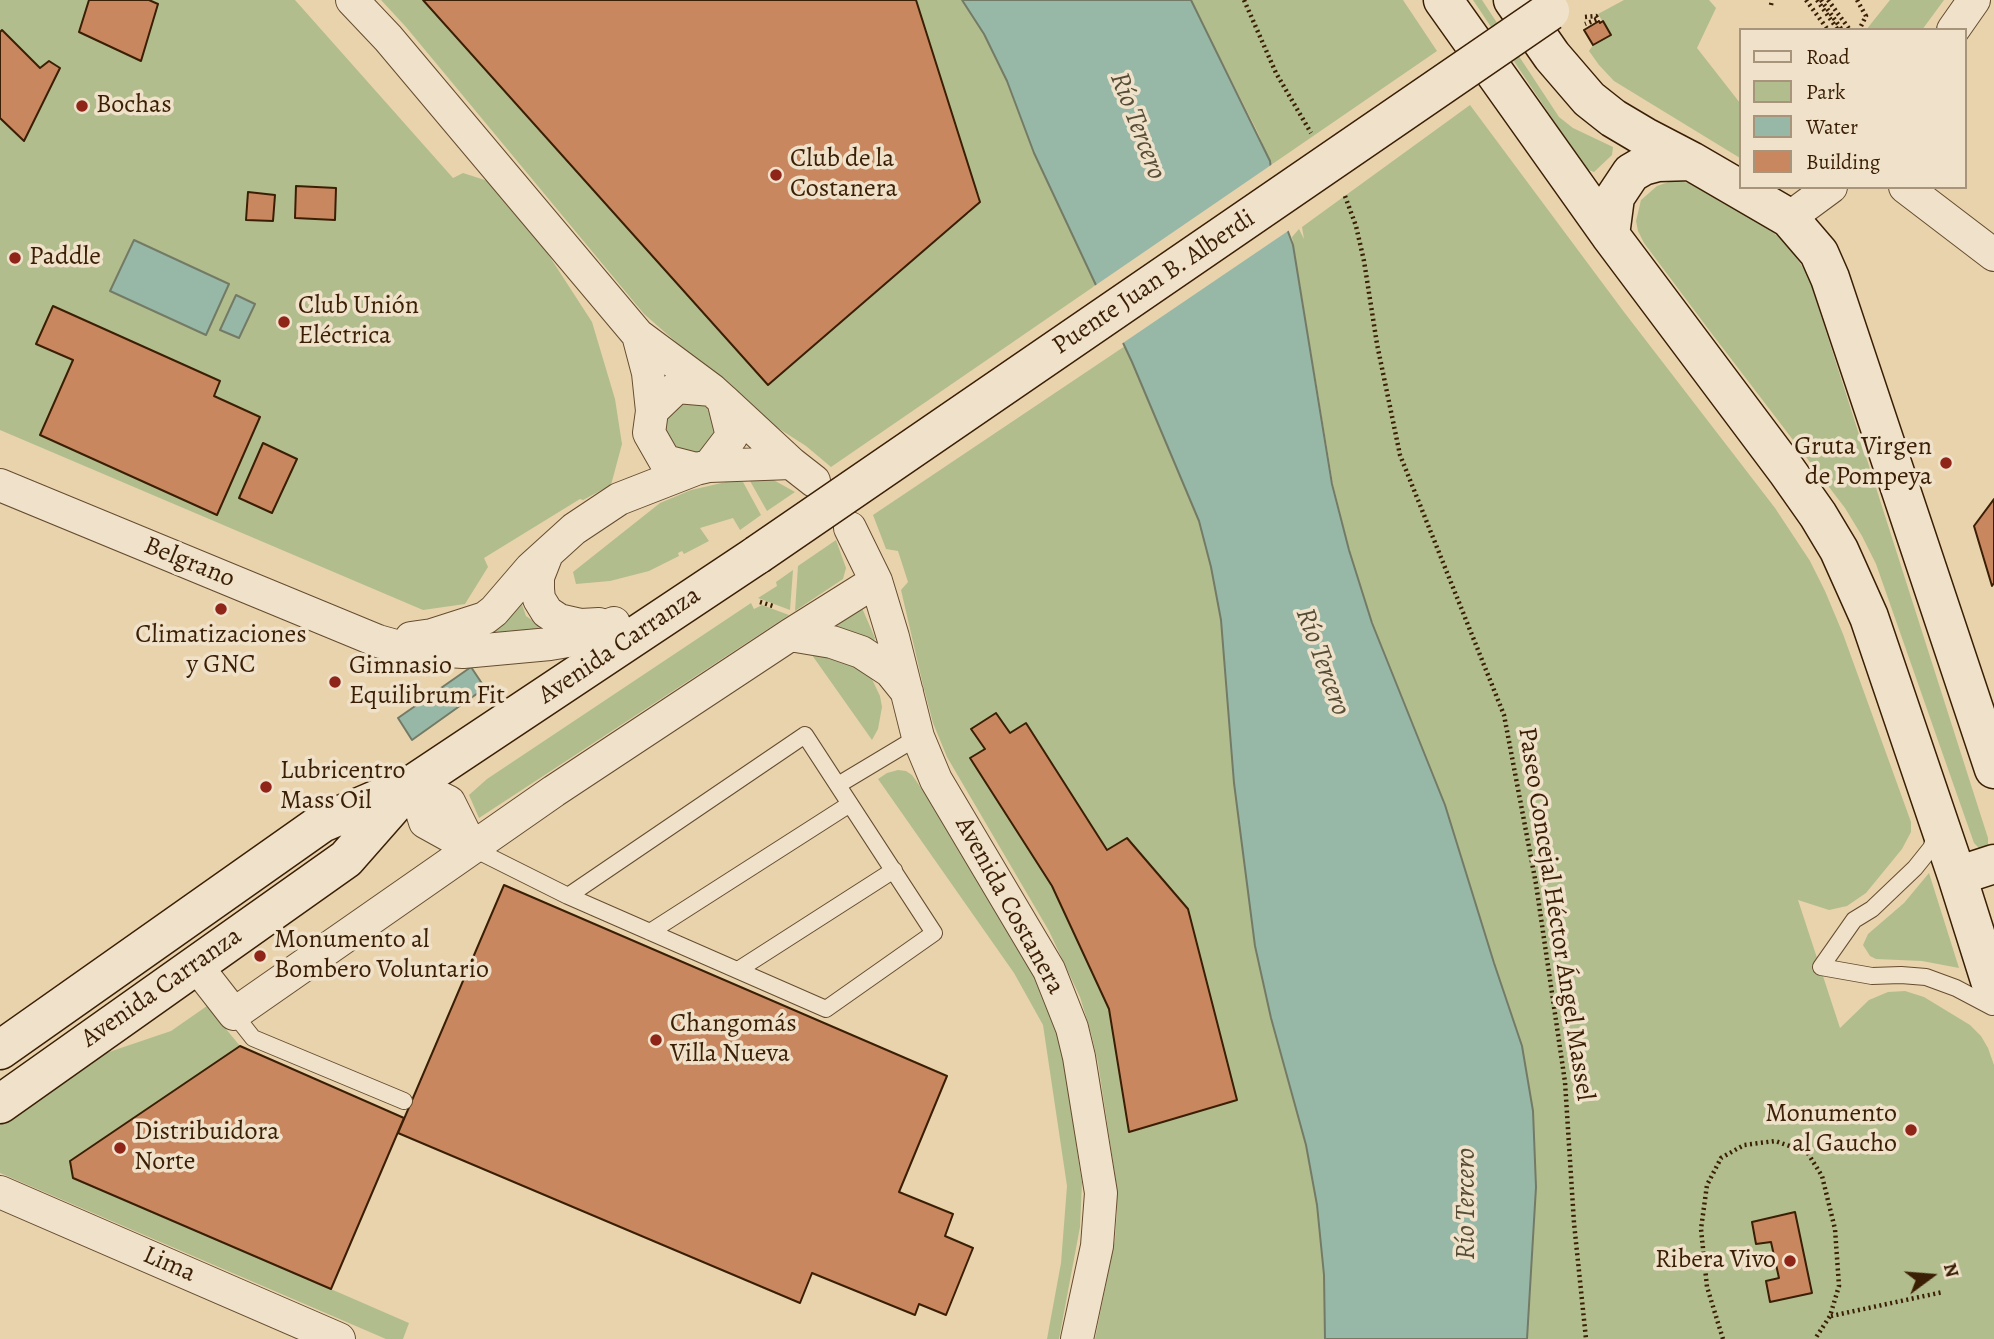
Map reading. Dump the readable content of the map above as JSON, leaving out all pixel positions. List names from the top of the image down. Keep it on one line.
{"streets":{"main road":["Puente Juan B. Alberdi","Avenida Carranza"],"street":["Belgrano","Avenida Costanera","Lima"],"path":["Paseo Concejal Héctor Ángel Massel"]},"crossings":[["Puente Juan B. Alberdi","Avenida Carranza"]],"water":["Río Tercero"],"places":["Bochas","Club de la Costanera","Paddle","Club Unión Eléctrica","Gruta Virgen de Pompeya","Climatizaciones y GNC","Gimnasio Equilibrum Fit","Lubricentro Mass Oil","Monumento al Bombero Voluntario","Changomás Villa Nueva","Monumento al Gaucho","Distribuidora Norte","Ribera Vivo"],"legend":["Road","Park","Water","Building"],"north":"right"}
